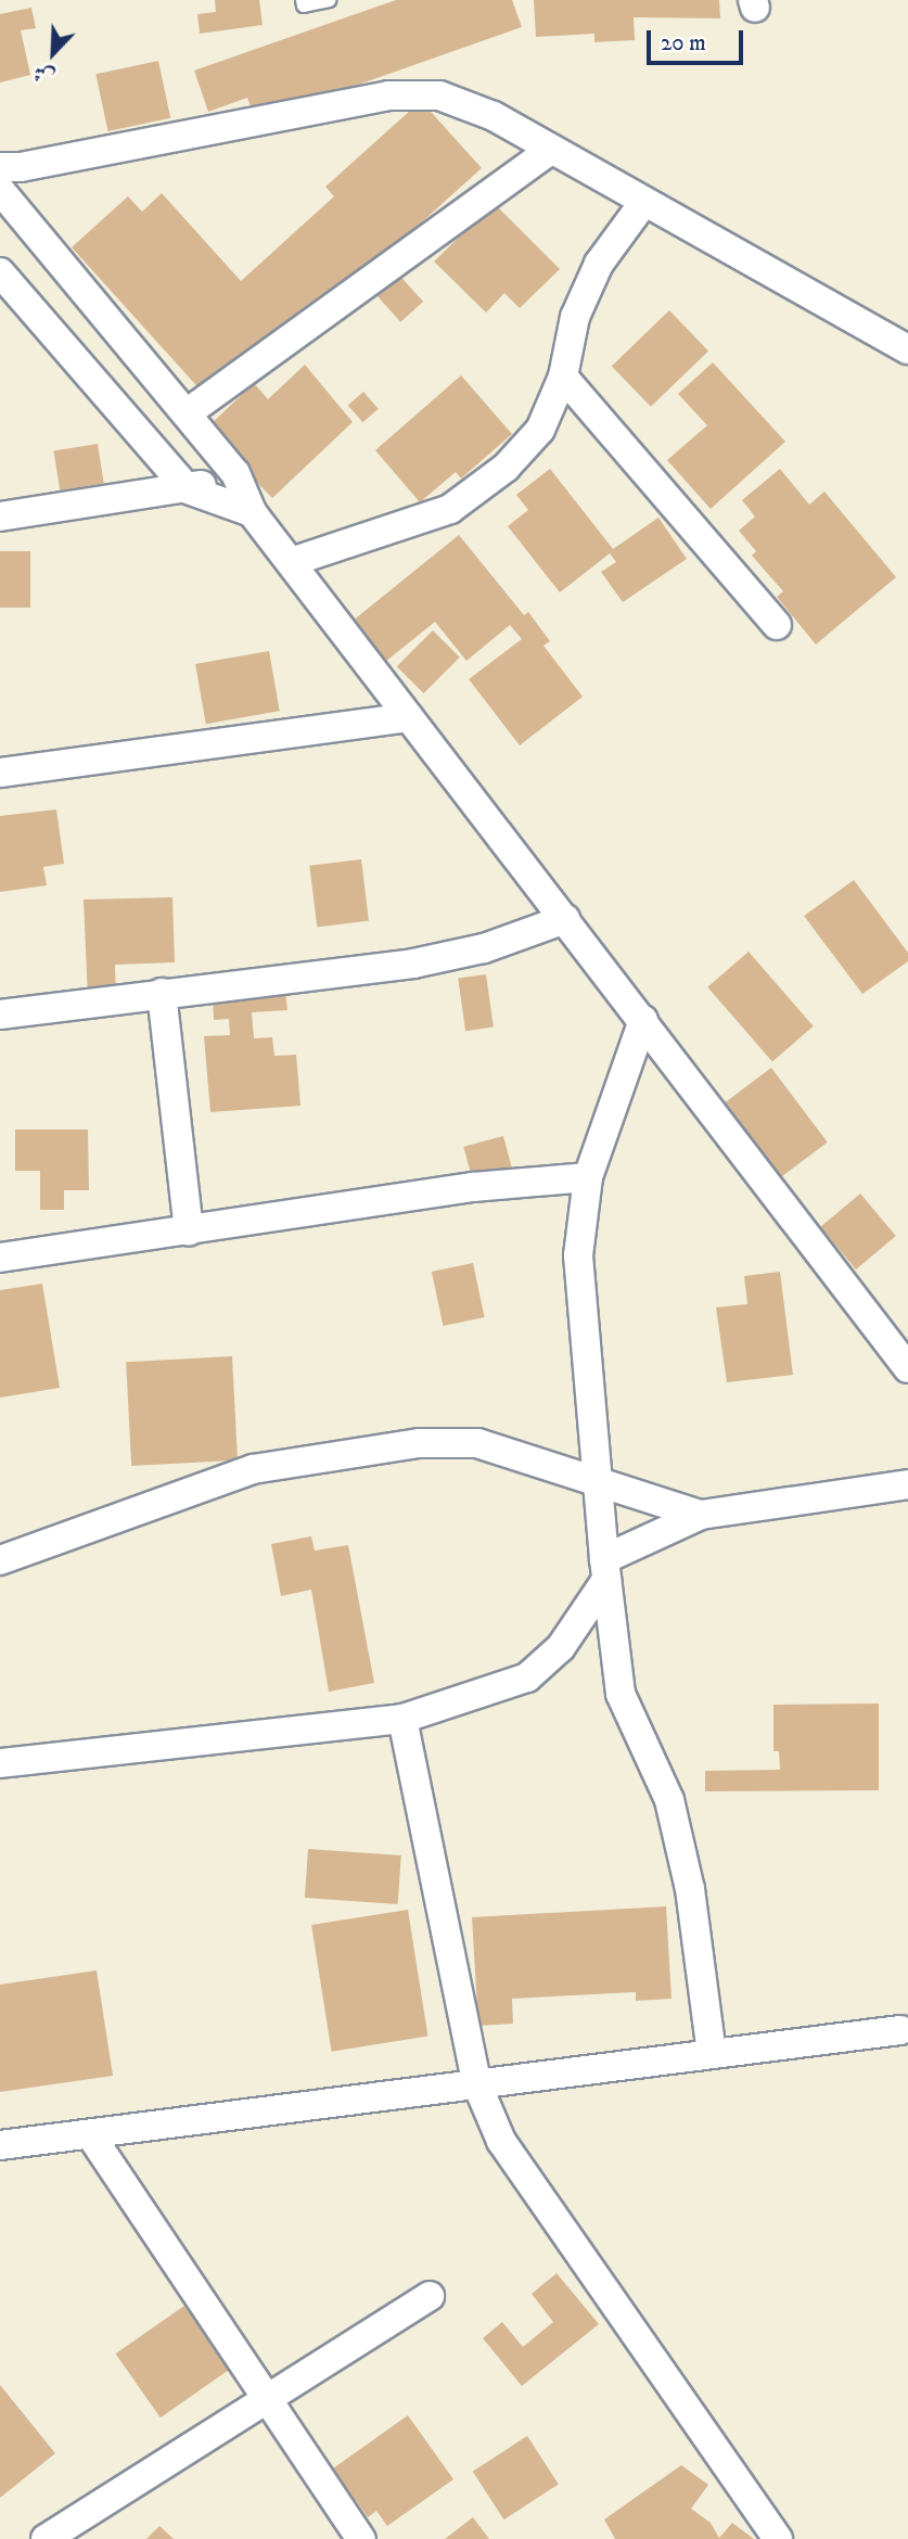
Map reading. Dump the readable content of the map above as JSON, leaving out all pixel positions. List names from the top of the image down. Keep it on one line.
{"scale_bar":"20 m","north":"bottom left"}
